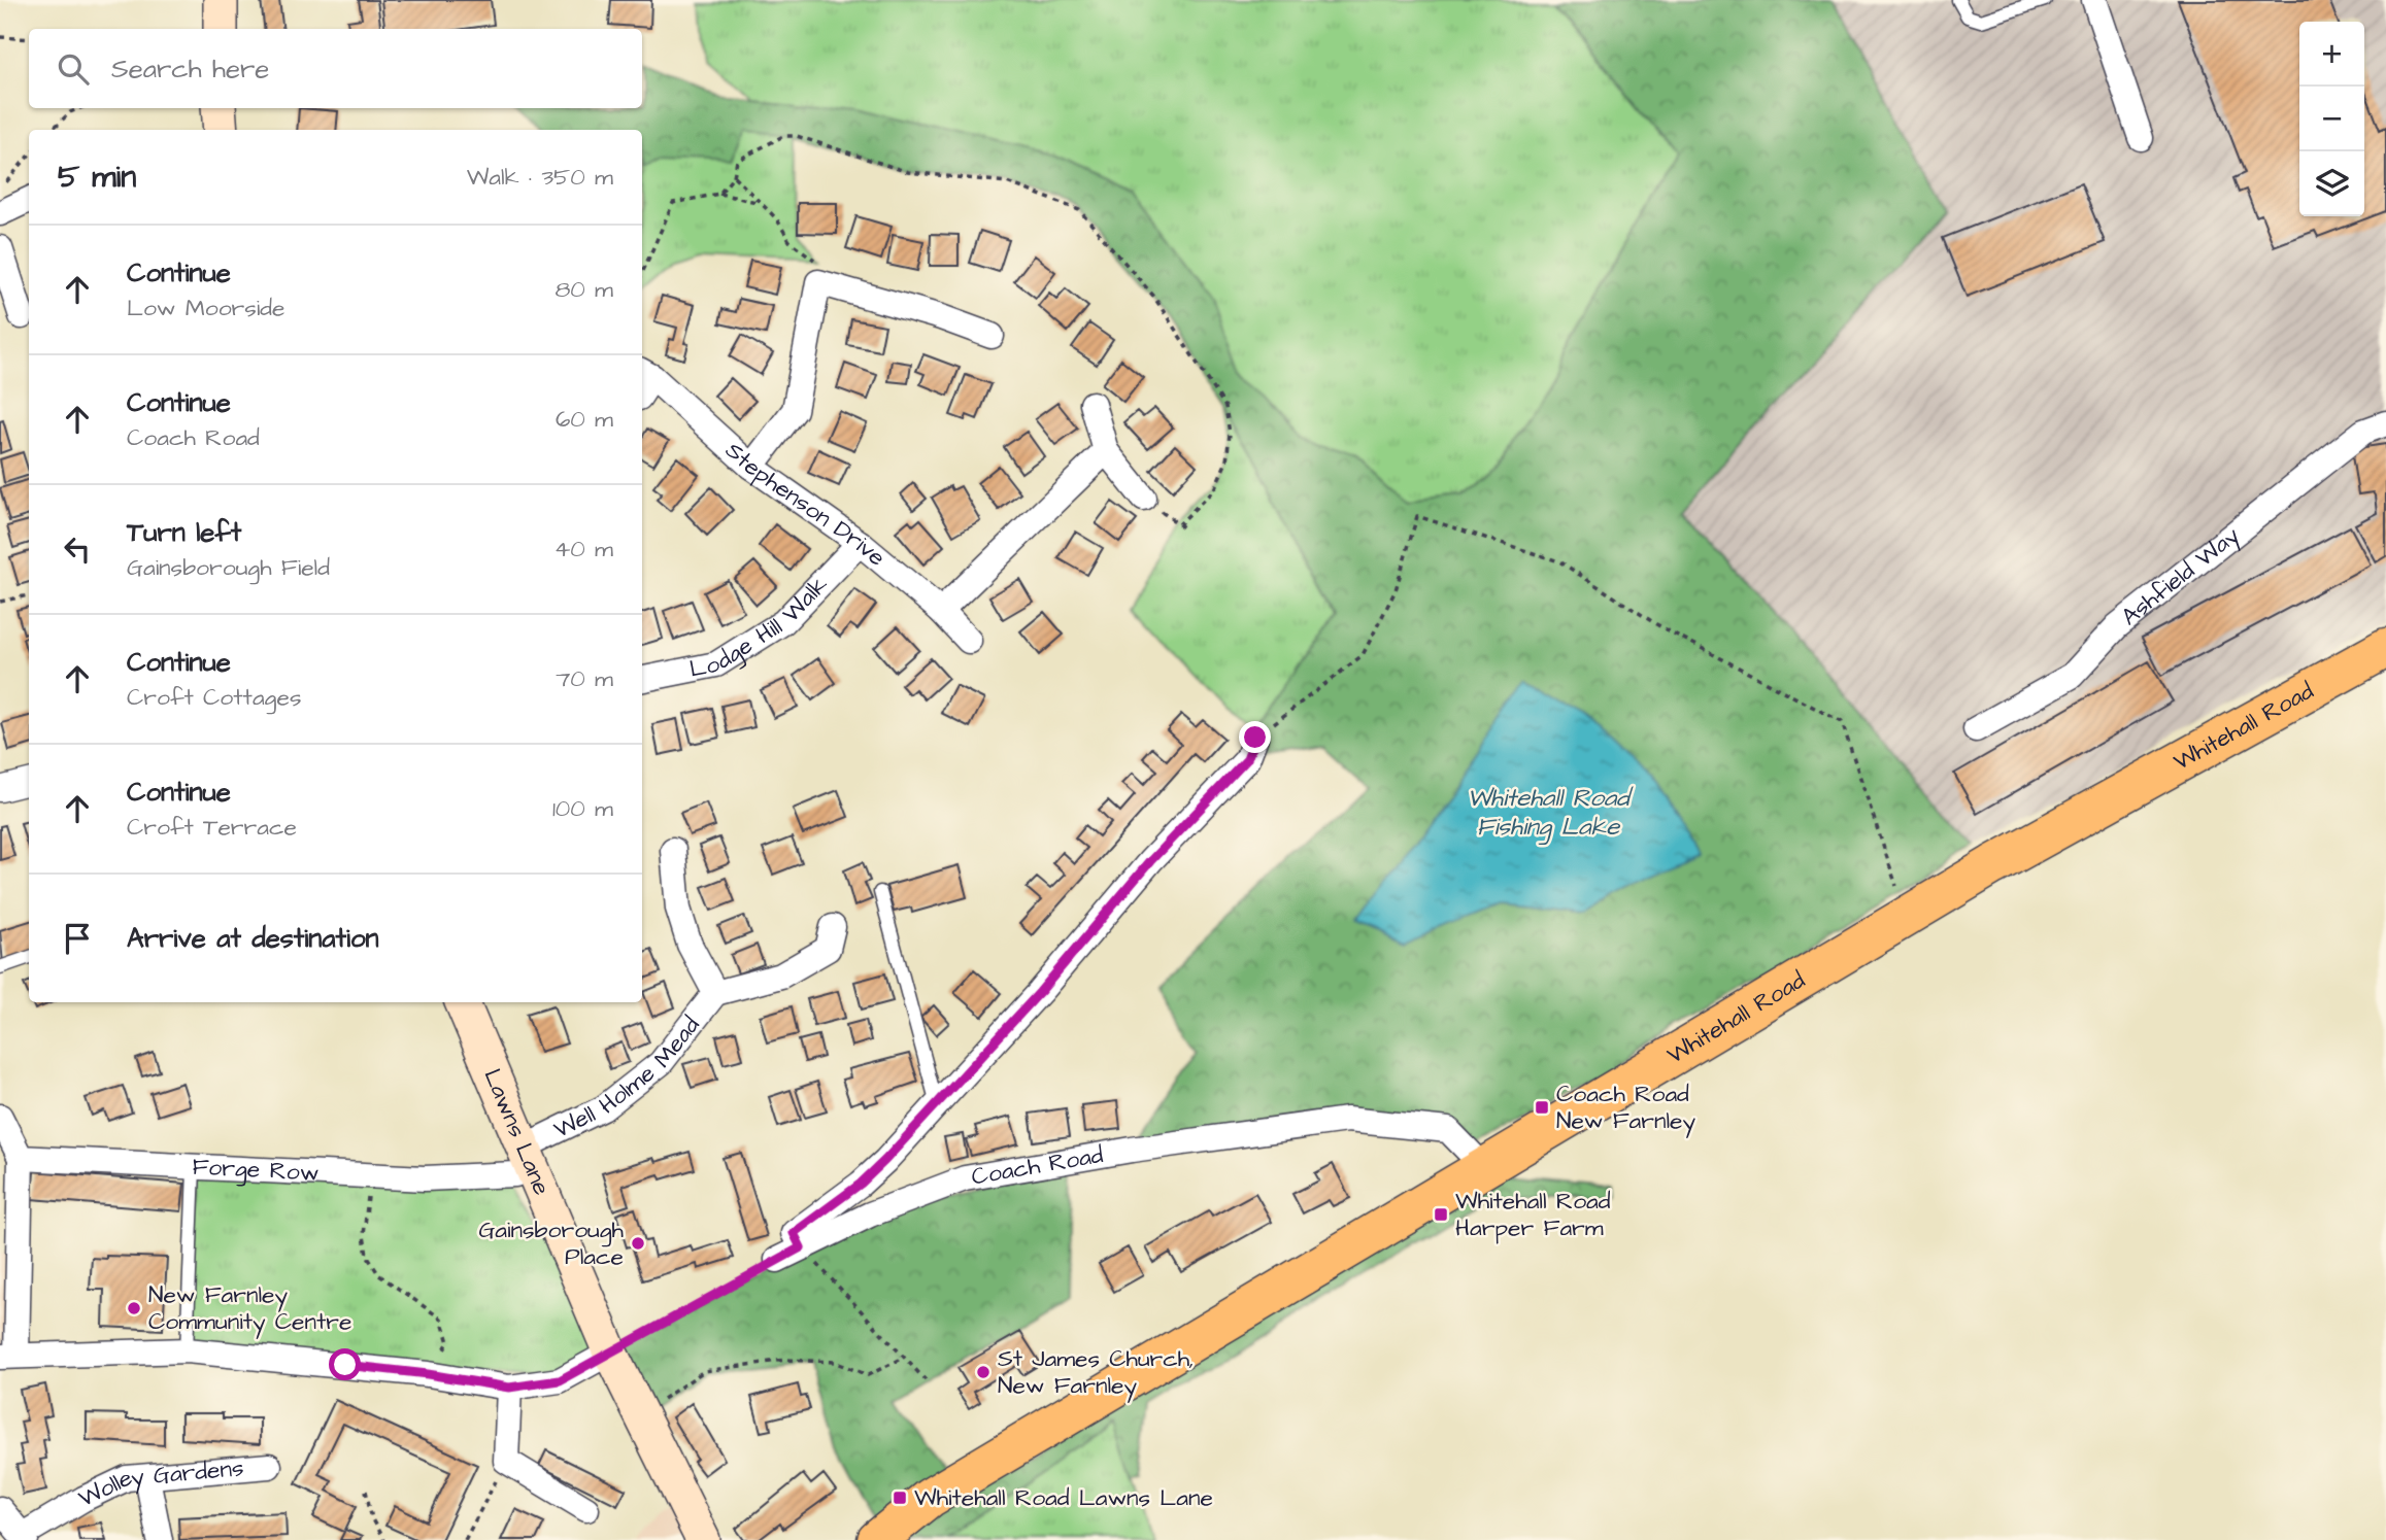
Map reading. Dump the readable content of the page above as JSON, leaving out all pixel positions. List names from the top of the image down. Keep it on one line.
{"streets":{"main road":["Whitehall Road"],"street":["Stephenson Drive","Ashfield Way","Lodge Hill Walk","Well Holme Mead","Lawns Lane","Coach Road","Forge Row","Wolley Gardens"]},"crossings":[["Stephenson Drive","Lodge Hill Walk"],["Whitehall Road","Coach Road"],["Well Holme Mead","Lawns Lane"],["Well Holme Mead","Forge Row"],["Lawns Lane","Forge Row"]],"water":["Whitehall Road Fishing Lake"],"places":{"transit":["Coach Road New Farnley","Whitehall Road Harper Farm","Whitehall Road Lawns Lane"],"other":["Gainsborough Place","New Farnley Community Centre","St James Church, New Farnley"]},"page":{"map_buttons":["+","−"],"search":"Search here","heading":["5 min","Walk · 350 m"],"list":[["Continue","Low Moorside","80 m"],["Continue","Coach Road","60 m"],["Turn left","Gainsborough Field","40 m"],["Continue","Croft Cottages","70 m"],["Continue","Croft Terrace","100 m"],"Arrive at destination"]}}
